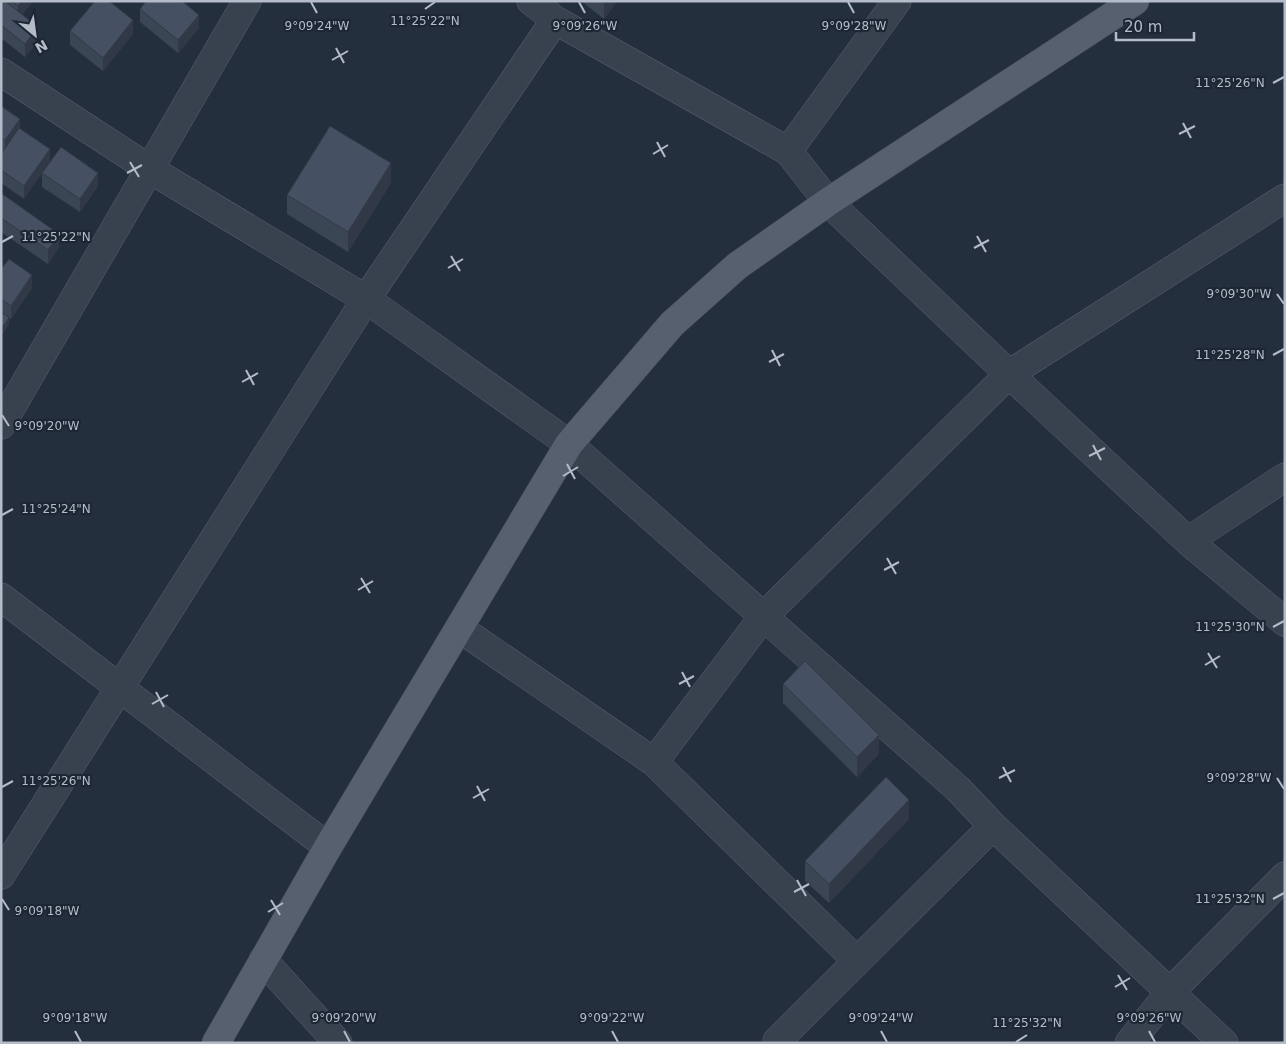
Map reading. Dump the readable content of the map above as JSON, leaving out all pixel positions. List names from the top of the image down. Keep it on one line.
{"scale_bar":"20 m","north":"bottom right","coordinates":["11°25'22\"N","9°09'24\"W","9°09'26\"W","9°09'28\"W","11°25'26\"N","9°09'30\"W","11°25'28\"N","9°09'20\"W","11°25'24\"N","11°25'30\"N","11°25'32\"N","9°09'18\"W","9°09'22\"W"]}
